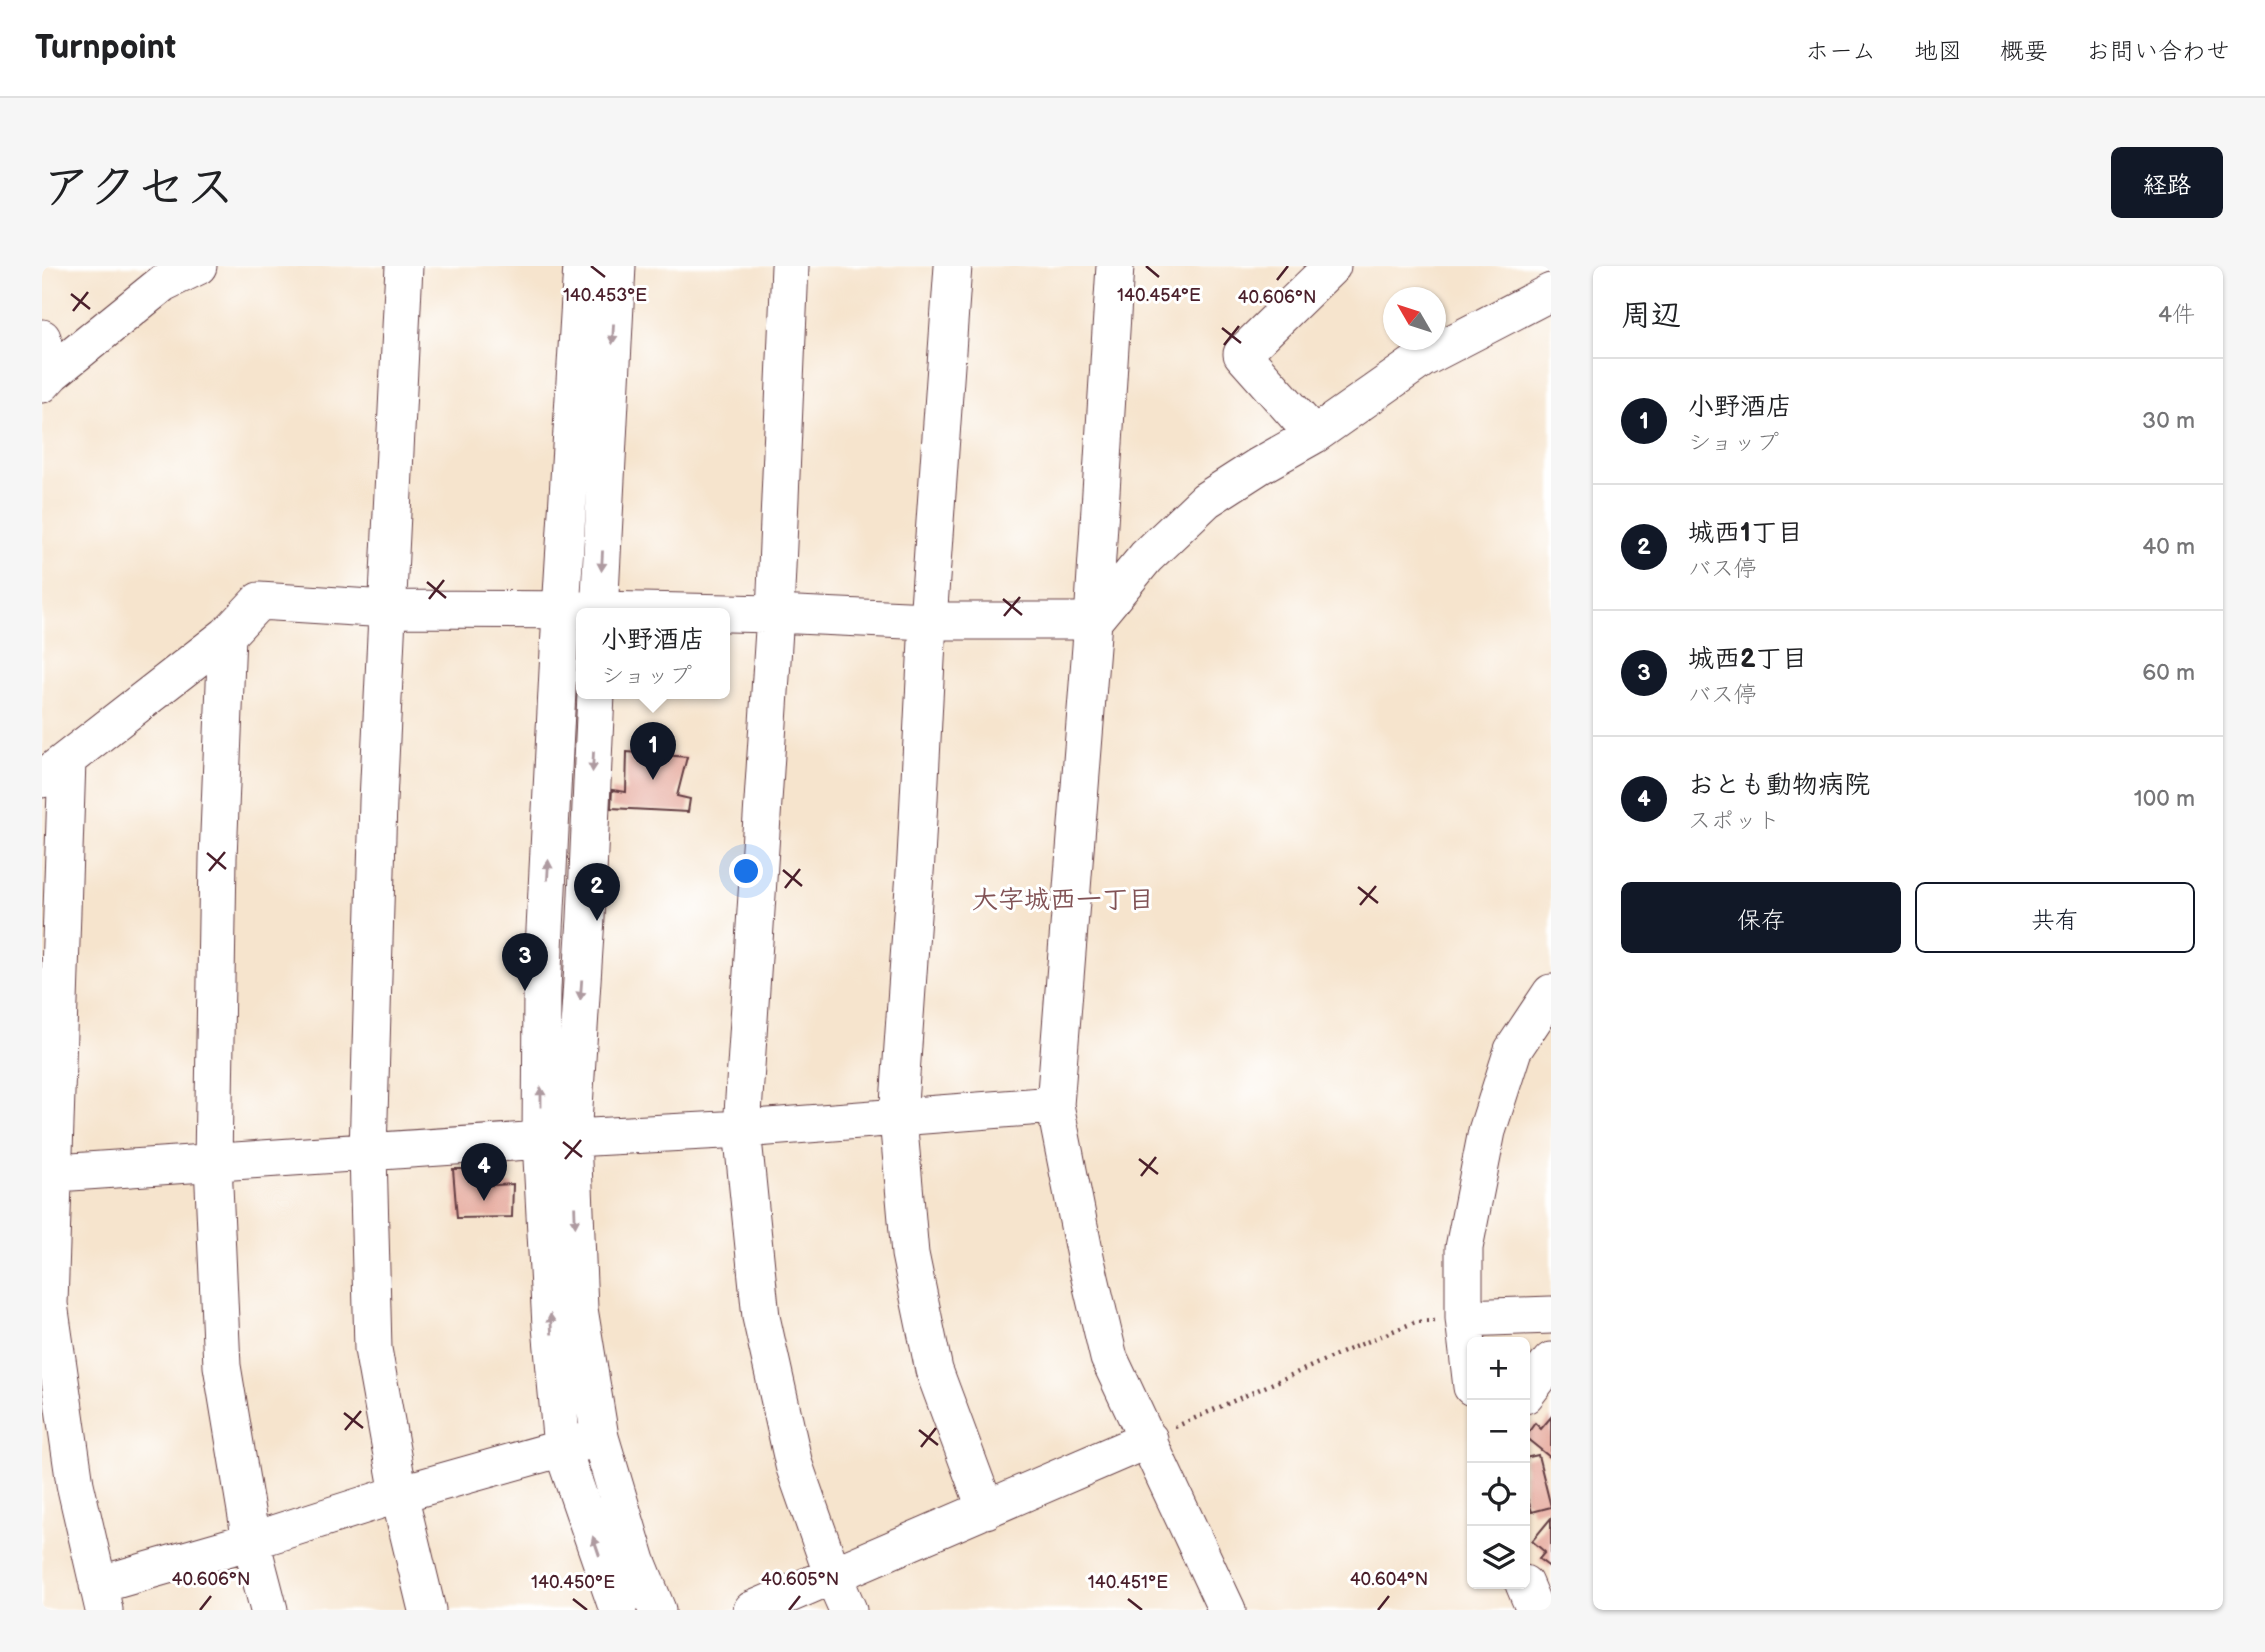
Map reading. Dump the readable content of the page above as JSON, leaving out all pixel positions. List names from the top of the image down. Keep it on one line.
{"districts":["大字城西一丁目"],"north":"top left","page":{"header":"Turnpoint","nav":["ホーム","地図","概要","お問い合わせ"],"title":"アクセス","buttons":["経路",["保存","共有"]],"heading":["周辺","4件"],"list":[{"mark":"1","name":"小野酒店","note":"ショップ","value":"30 m"},{"mark":"2","name":"城西1丁目","note":"バス停","value":"40 m"},{"mark":"3","name":"城西2丁目","note":"バス停","value":"60 m"},{"mark":"4","name":"おとも動物病院","note":"スポット","value":"100 m"}],"popup":["小野酒店","ショップ"],"pins":["1","2","3","4"],"map_buttons":["+","−"]},"coordinates":["140.453°E","140.454°E","40.606°N","40.605°N","40.604°N","140.450°E","140.451°E"]}
